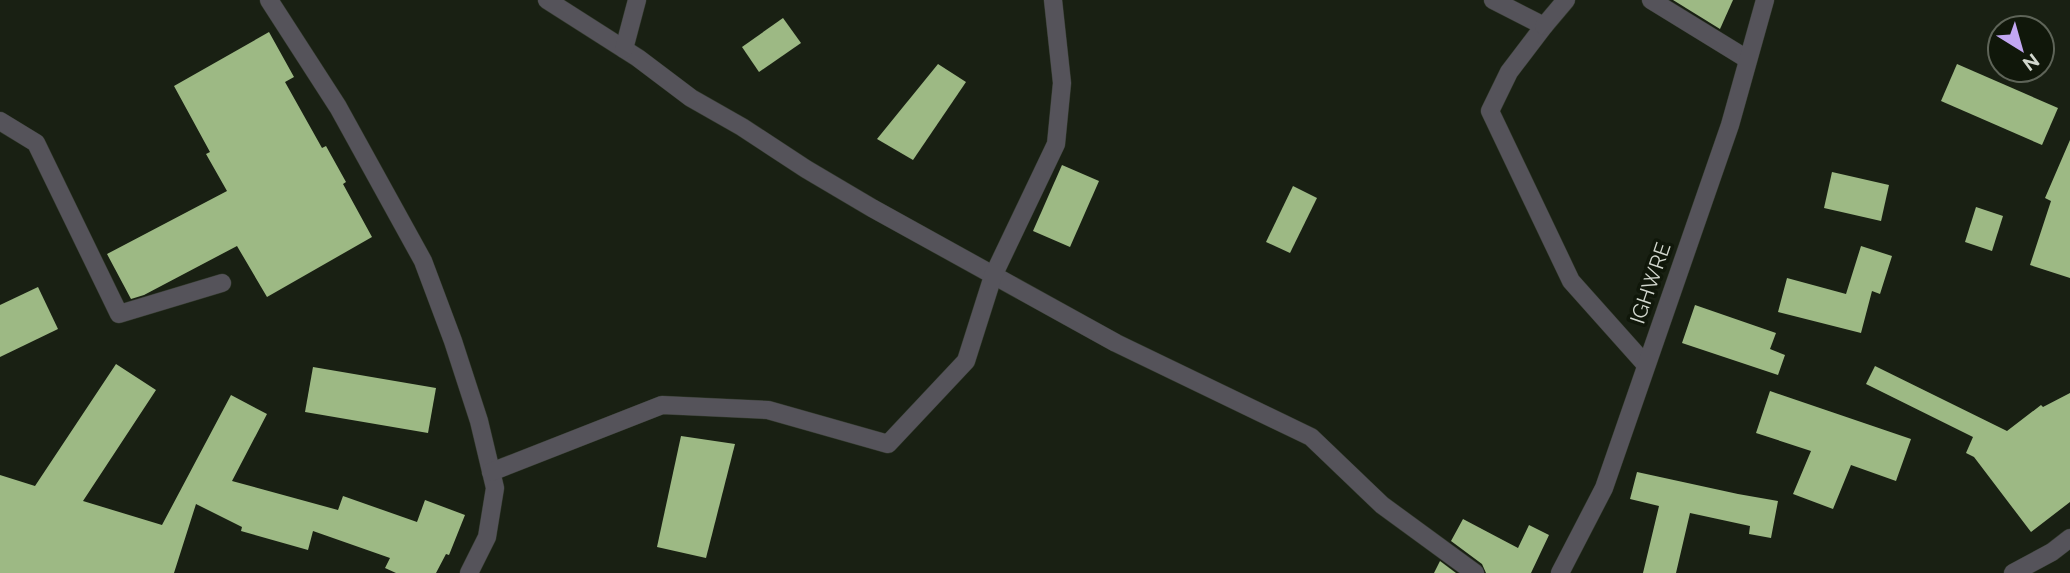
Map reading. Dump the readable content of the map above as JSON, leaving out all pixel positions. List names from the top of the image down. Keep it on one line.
{"streets":{"street":["IGHWRE"]},"north":"bottom right"}
